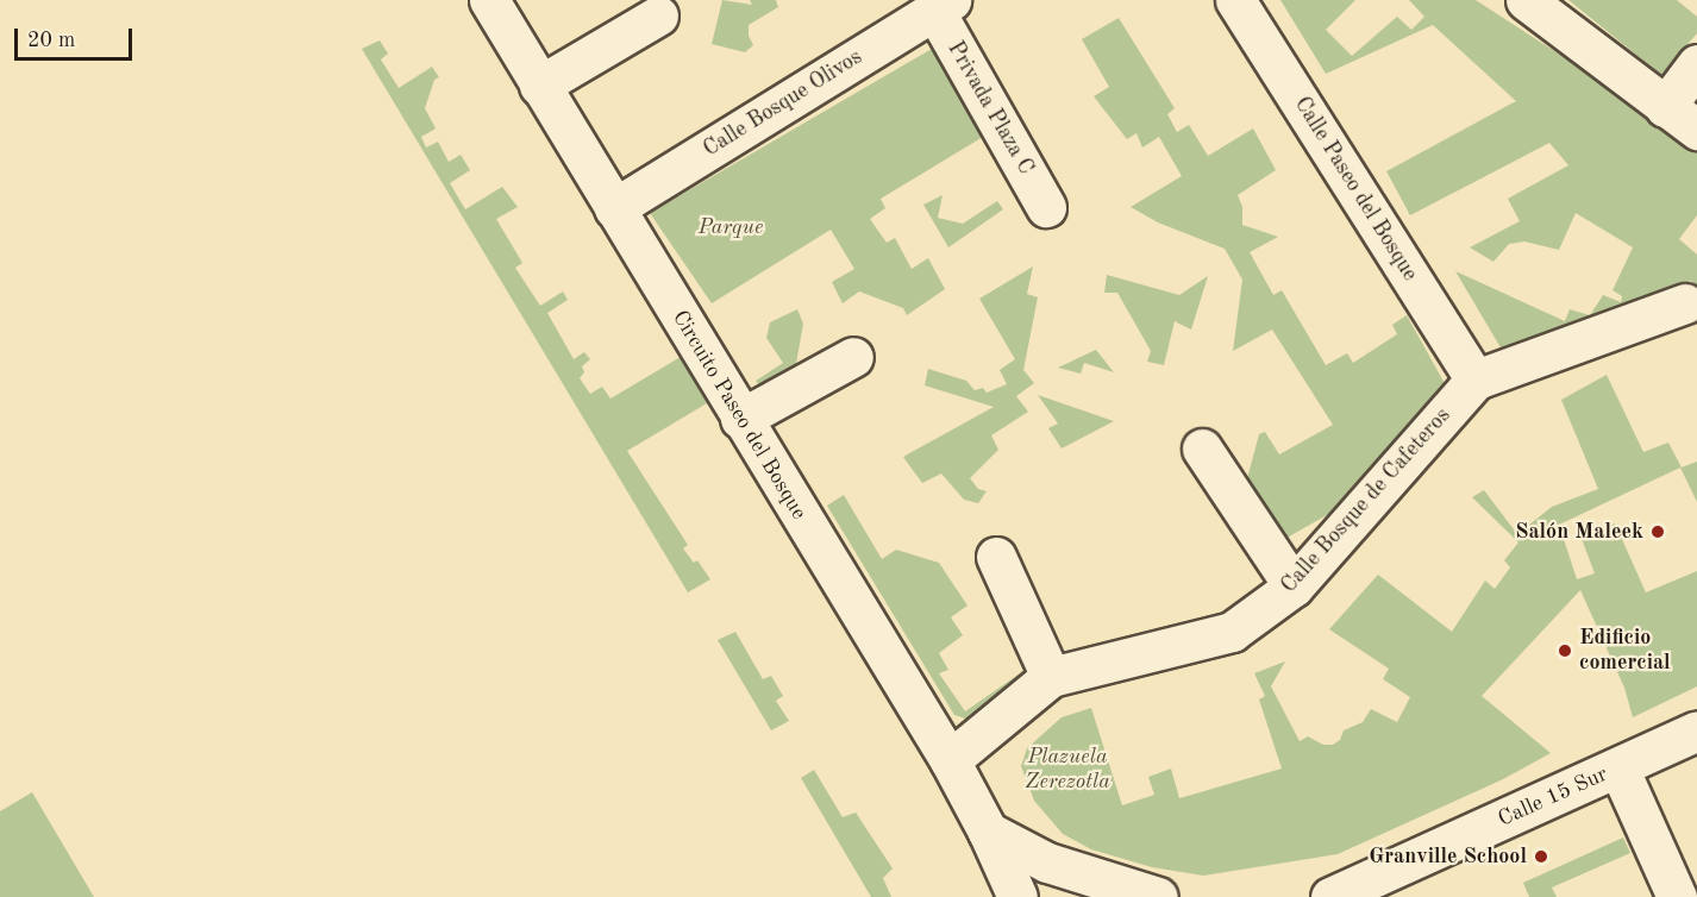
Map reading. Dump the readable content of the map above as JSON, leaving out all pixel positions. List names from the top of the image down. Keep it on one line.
{"streets":{"street":["Calle Bosque Olivos","Privada Plaza C","Calle Paseo del Bosque","Circuito Paseo del Bosque","Calle Bosque de Cafeteros","Calle 15 Sur"]},"crossings":[["Calle Bosque Olivos","Privada Plaza C"],["Calle Bosque Olivos","Circuito Paseo del Bosque"],["Calle Paseo del Bosque","Calle Bosque de Cafeteros"],["Circuito Paseo del Bosque","Calle Bosque de Cafeteros"]],"parks":["Parque","Plazuela Zerezotla"],"places":["Salón Maleek","Edificio comercial","Granville School"],"scale_bar":"20 m"}
